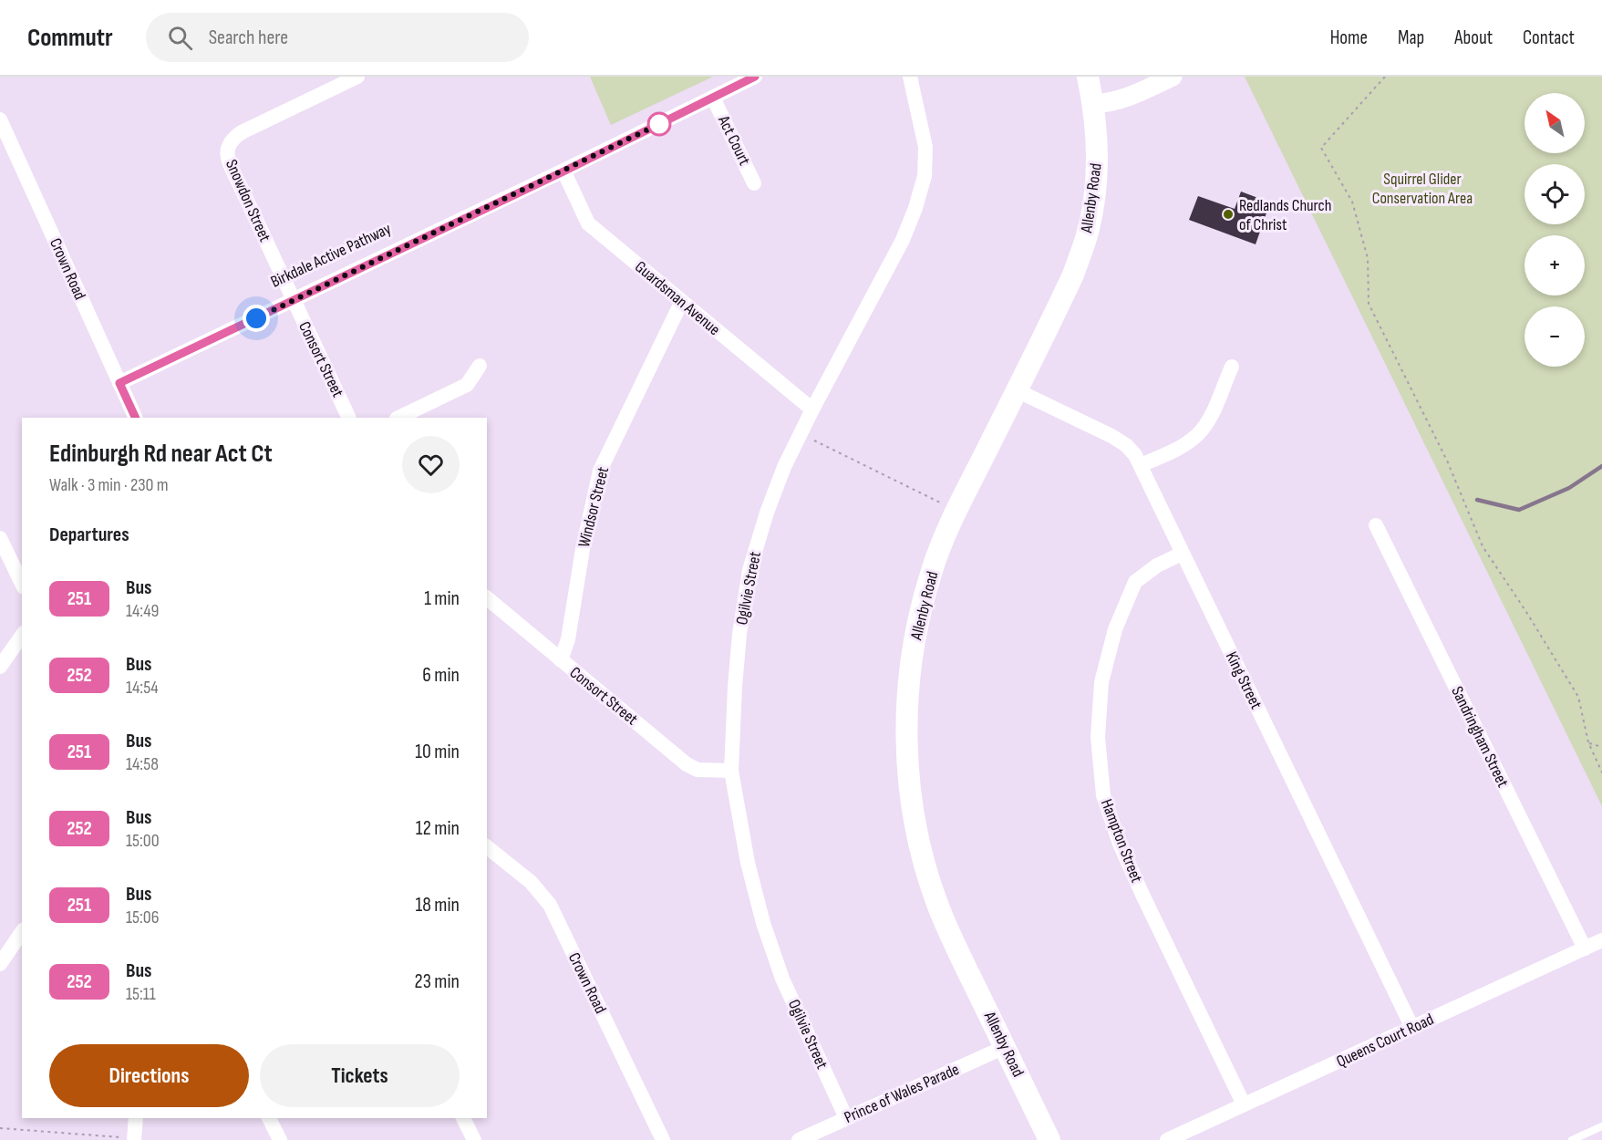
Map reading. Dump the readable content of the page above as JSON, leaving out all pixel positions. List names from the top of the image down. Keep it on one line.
{"streets":{"main road":["Allenby Road"],"street":["Act Court","Snowdon Street","Crown Road","Guardsman Avenue","Consort Street","Windsor Street","Ogilvie Street","King Street","Sandringham Street","Hampton Street","Queens Court Road","Prince of Wales Parade"]},"crossings":[["Allenby Road","King Street"],["Allenby Road","Prince of Wales Parade"],["Snowdon Street","Consort Street"],["Guardsman Avenue","Windsor Street"],["Guardsman Avenue","Ogilvie Street"],["Consort Street","Windsor Street"],["Consort Street","Ogilvie Street"],["Ogilvie Street","Prince of Wales Parade"],["King Street","Hampton Street"],["King Street","Queens Court Road"],["Sandringham Street","Queens Court Road"],["Hampton Street","Queens Court Road"]],"parks":["Squirrel Glider Conservation Area"],"places":["Redlands Church of Christ"],"lines":["bus line 251"],"north":"top left","page":{"header":"Commutr","search":"Search here","nav":["Home","Map","About","Contact"],"map_buttons":["+","−"],"heading":[["Edinburgh Rd near Act Ct","Walk · 3 min · 230 m"],"Departures"],"list":[{"mark":"251","name":"Bus","note":"14:49","value":"1 min"},{"mark":"252","name":"Bus","note":"14:54","value":"6 min"},{"mark":"251","name":"Bus","note":"14:58","value":"10 min"},{"mark":"252","name":"Bus","note":"15:00","value":"12 min"},{"mark":"251","name":"Bus","note":"15:06","value":"18 min"},{"mark":"252","name":"Bus","note":"15:11","value":"23 min"}],"buttons":["Directions","Tickets"]}}
